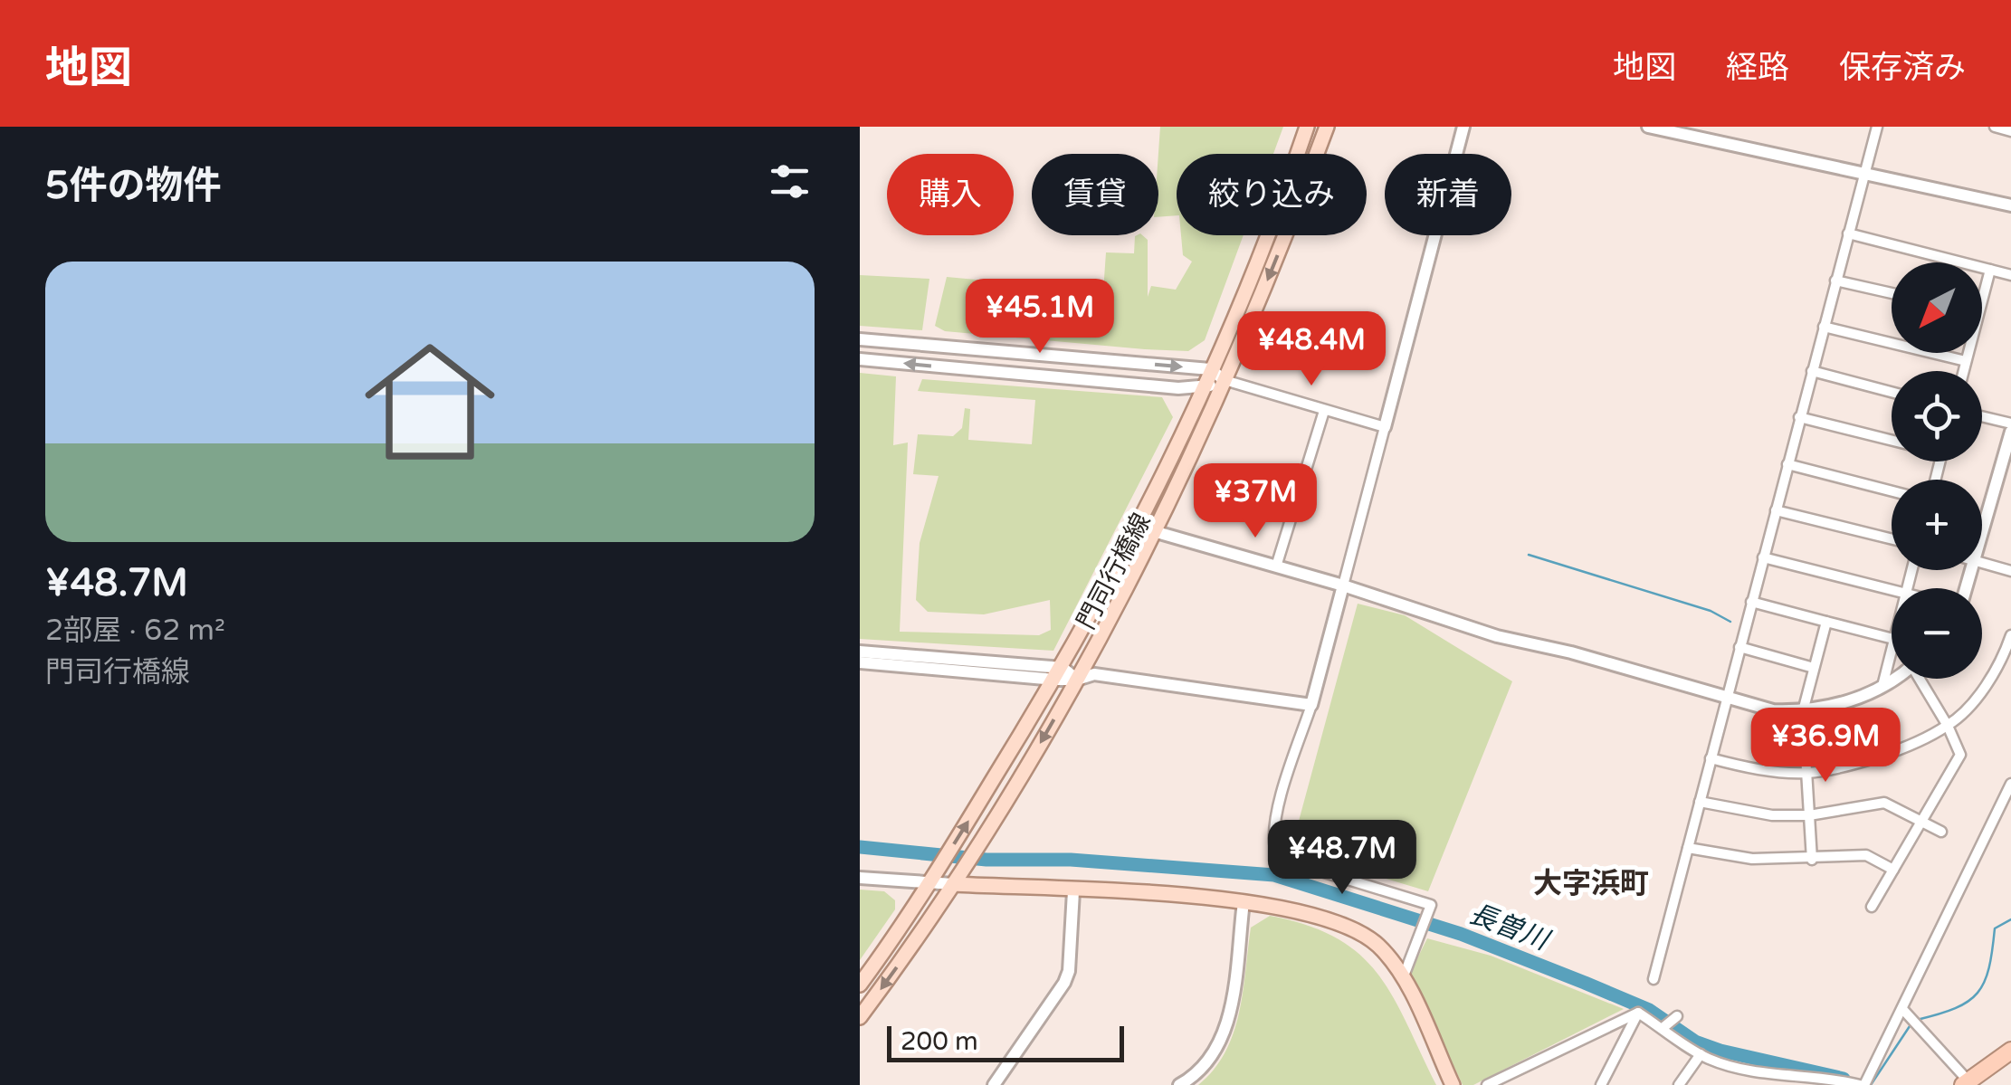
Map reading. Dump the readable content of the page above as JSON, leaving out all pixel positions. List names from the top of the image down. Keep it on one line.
{"streets":{"main road":["門司行橋線"]},"districts":["大字浜町"],"water":["長曽川"],"scale_bar":"200 m","north":"bottom left","page":{"header":"地図","nav":["地図","経路","保存済み"],"heading":"5件の物件","chip":["購入","賃貸","絞り込み","新着"],"list":[{"name":"¥48.7M","note":"2部屋 · 62 m² · 門司行橋線"}],"map_buttons":["+","−"],"price":["¥45.1M","¥48.4M","¥37M","¥36.9M","¥48.7M"],"scale":"200 m"}}
